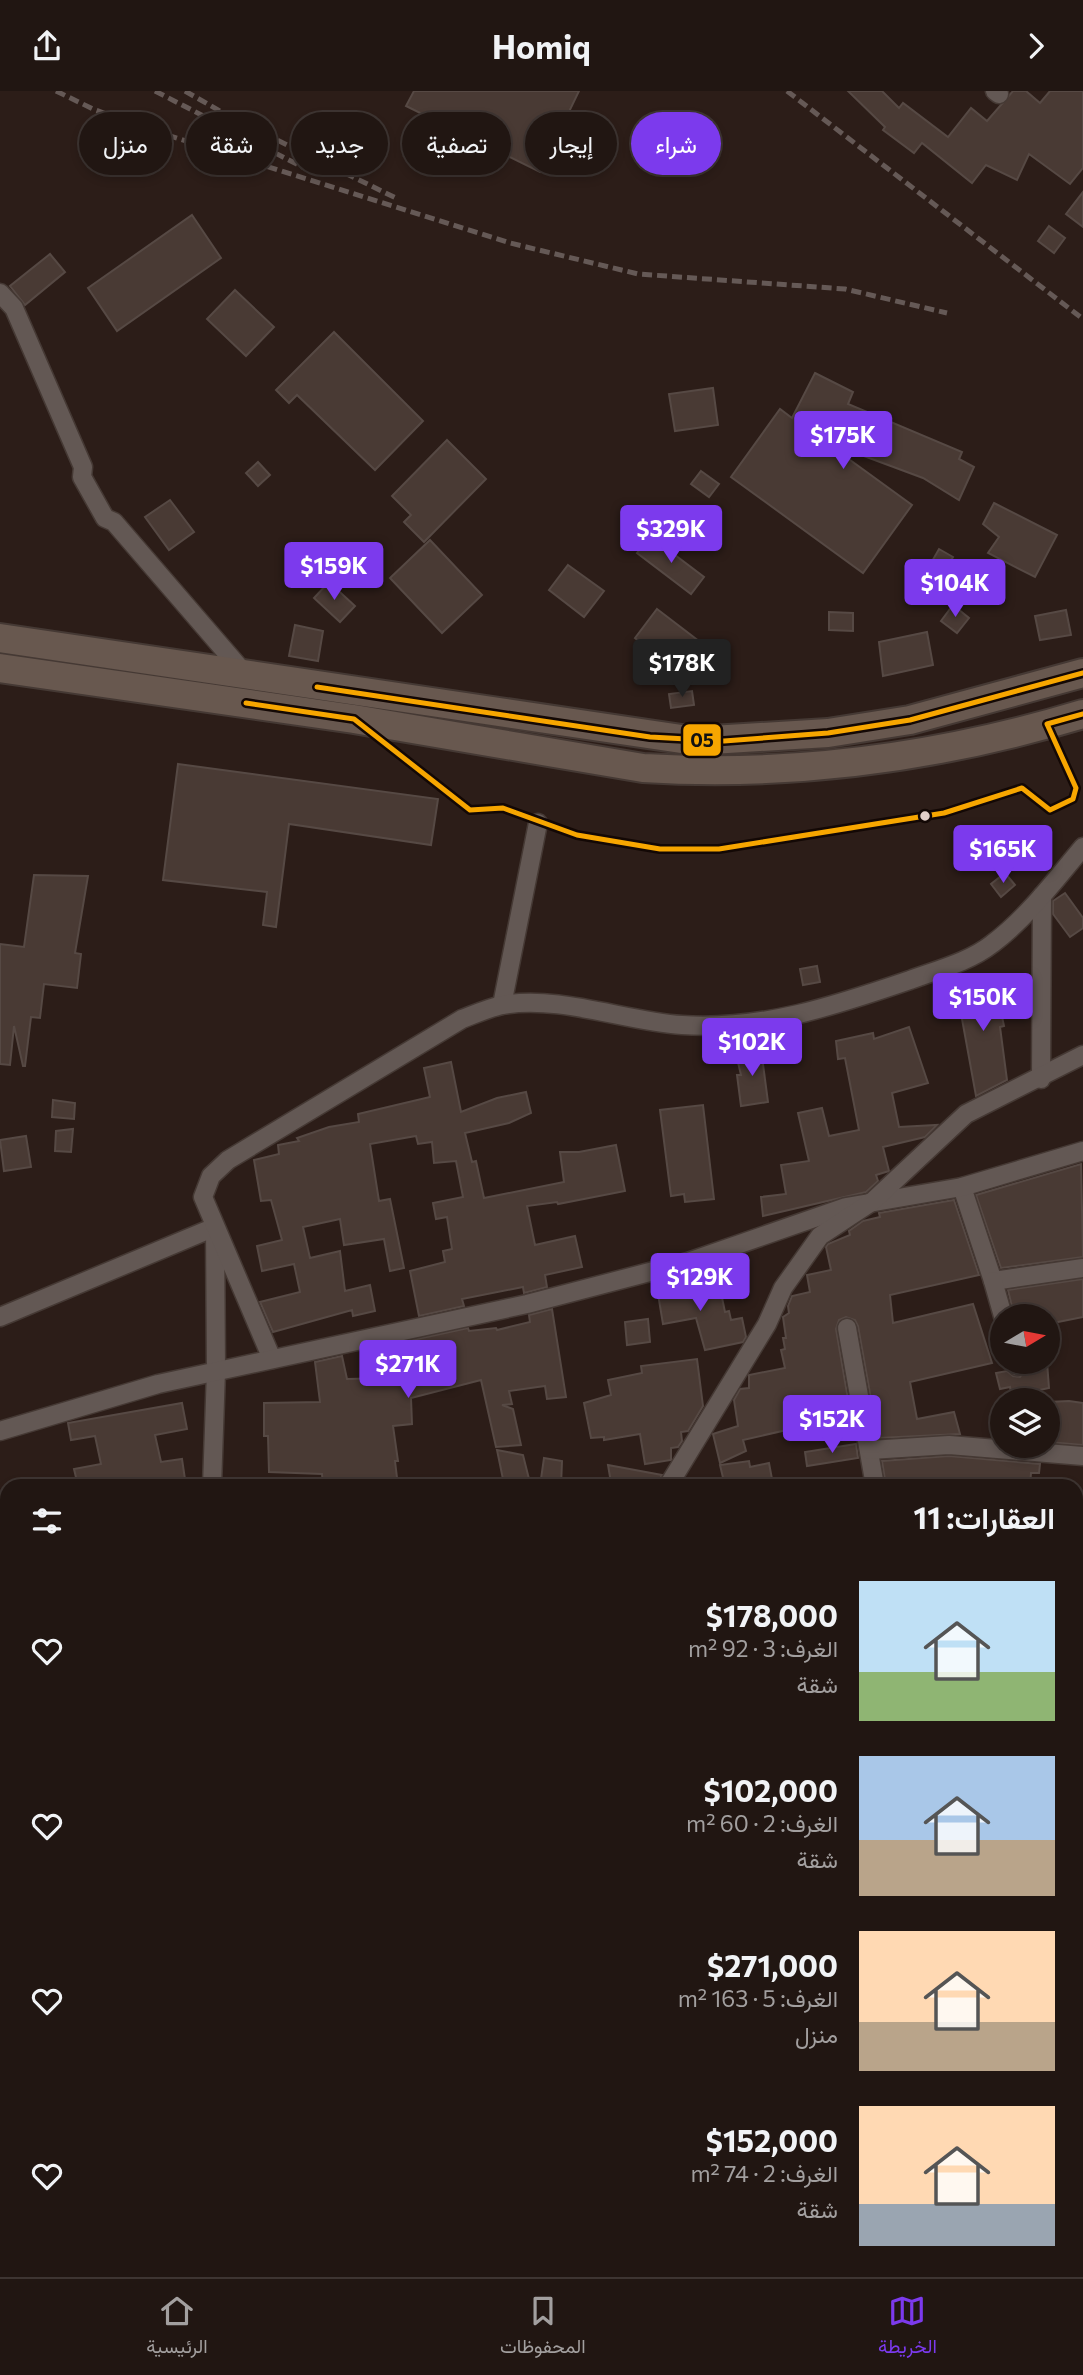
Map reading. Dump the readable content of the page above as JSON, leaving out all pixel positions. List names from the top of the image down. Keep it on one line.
{"lines":["transit line 05"],"north":"right","page":{"header":"Homiq","chip":["شراء","إيجار","تصفية","جديد","شقة","منزل"],"price":["$175K","$329K","$159K","$104K","$178K","$165K","$150K","$102K","$129K","$271K","$152K"],"heading":"العقارات: 11","list":[{"name":"$178,000","note":"الغرف: 3 · 92 m² · شقة"},{"name":"$102,000","note":"الغرف: 2 · 60 m² · شقة"},{"name":"$271,000","note":"الغرف: 5 · 163 m² · منزل"},{"name":"$152,000","note":"الغرف: 2 · 74 m² · شقة"}],"tabs":["الخريطة","المحفوظات","الرئيسية"]}}
